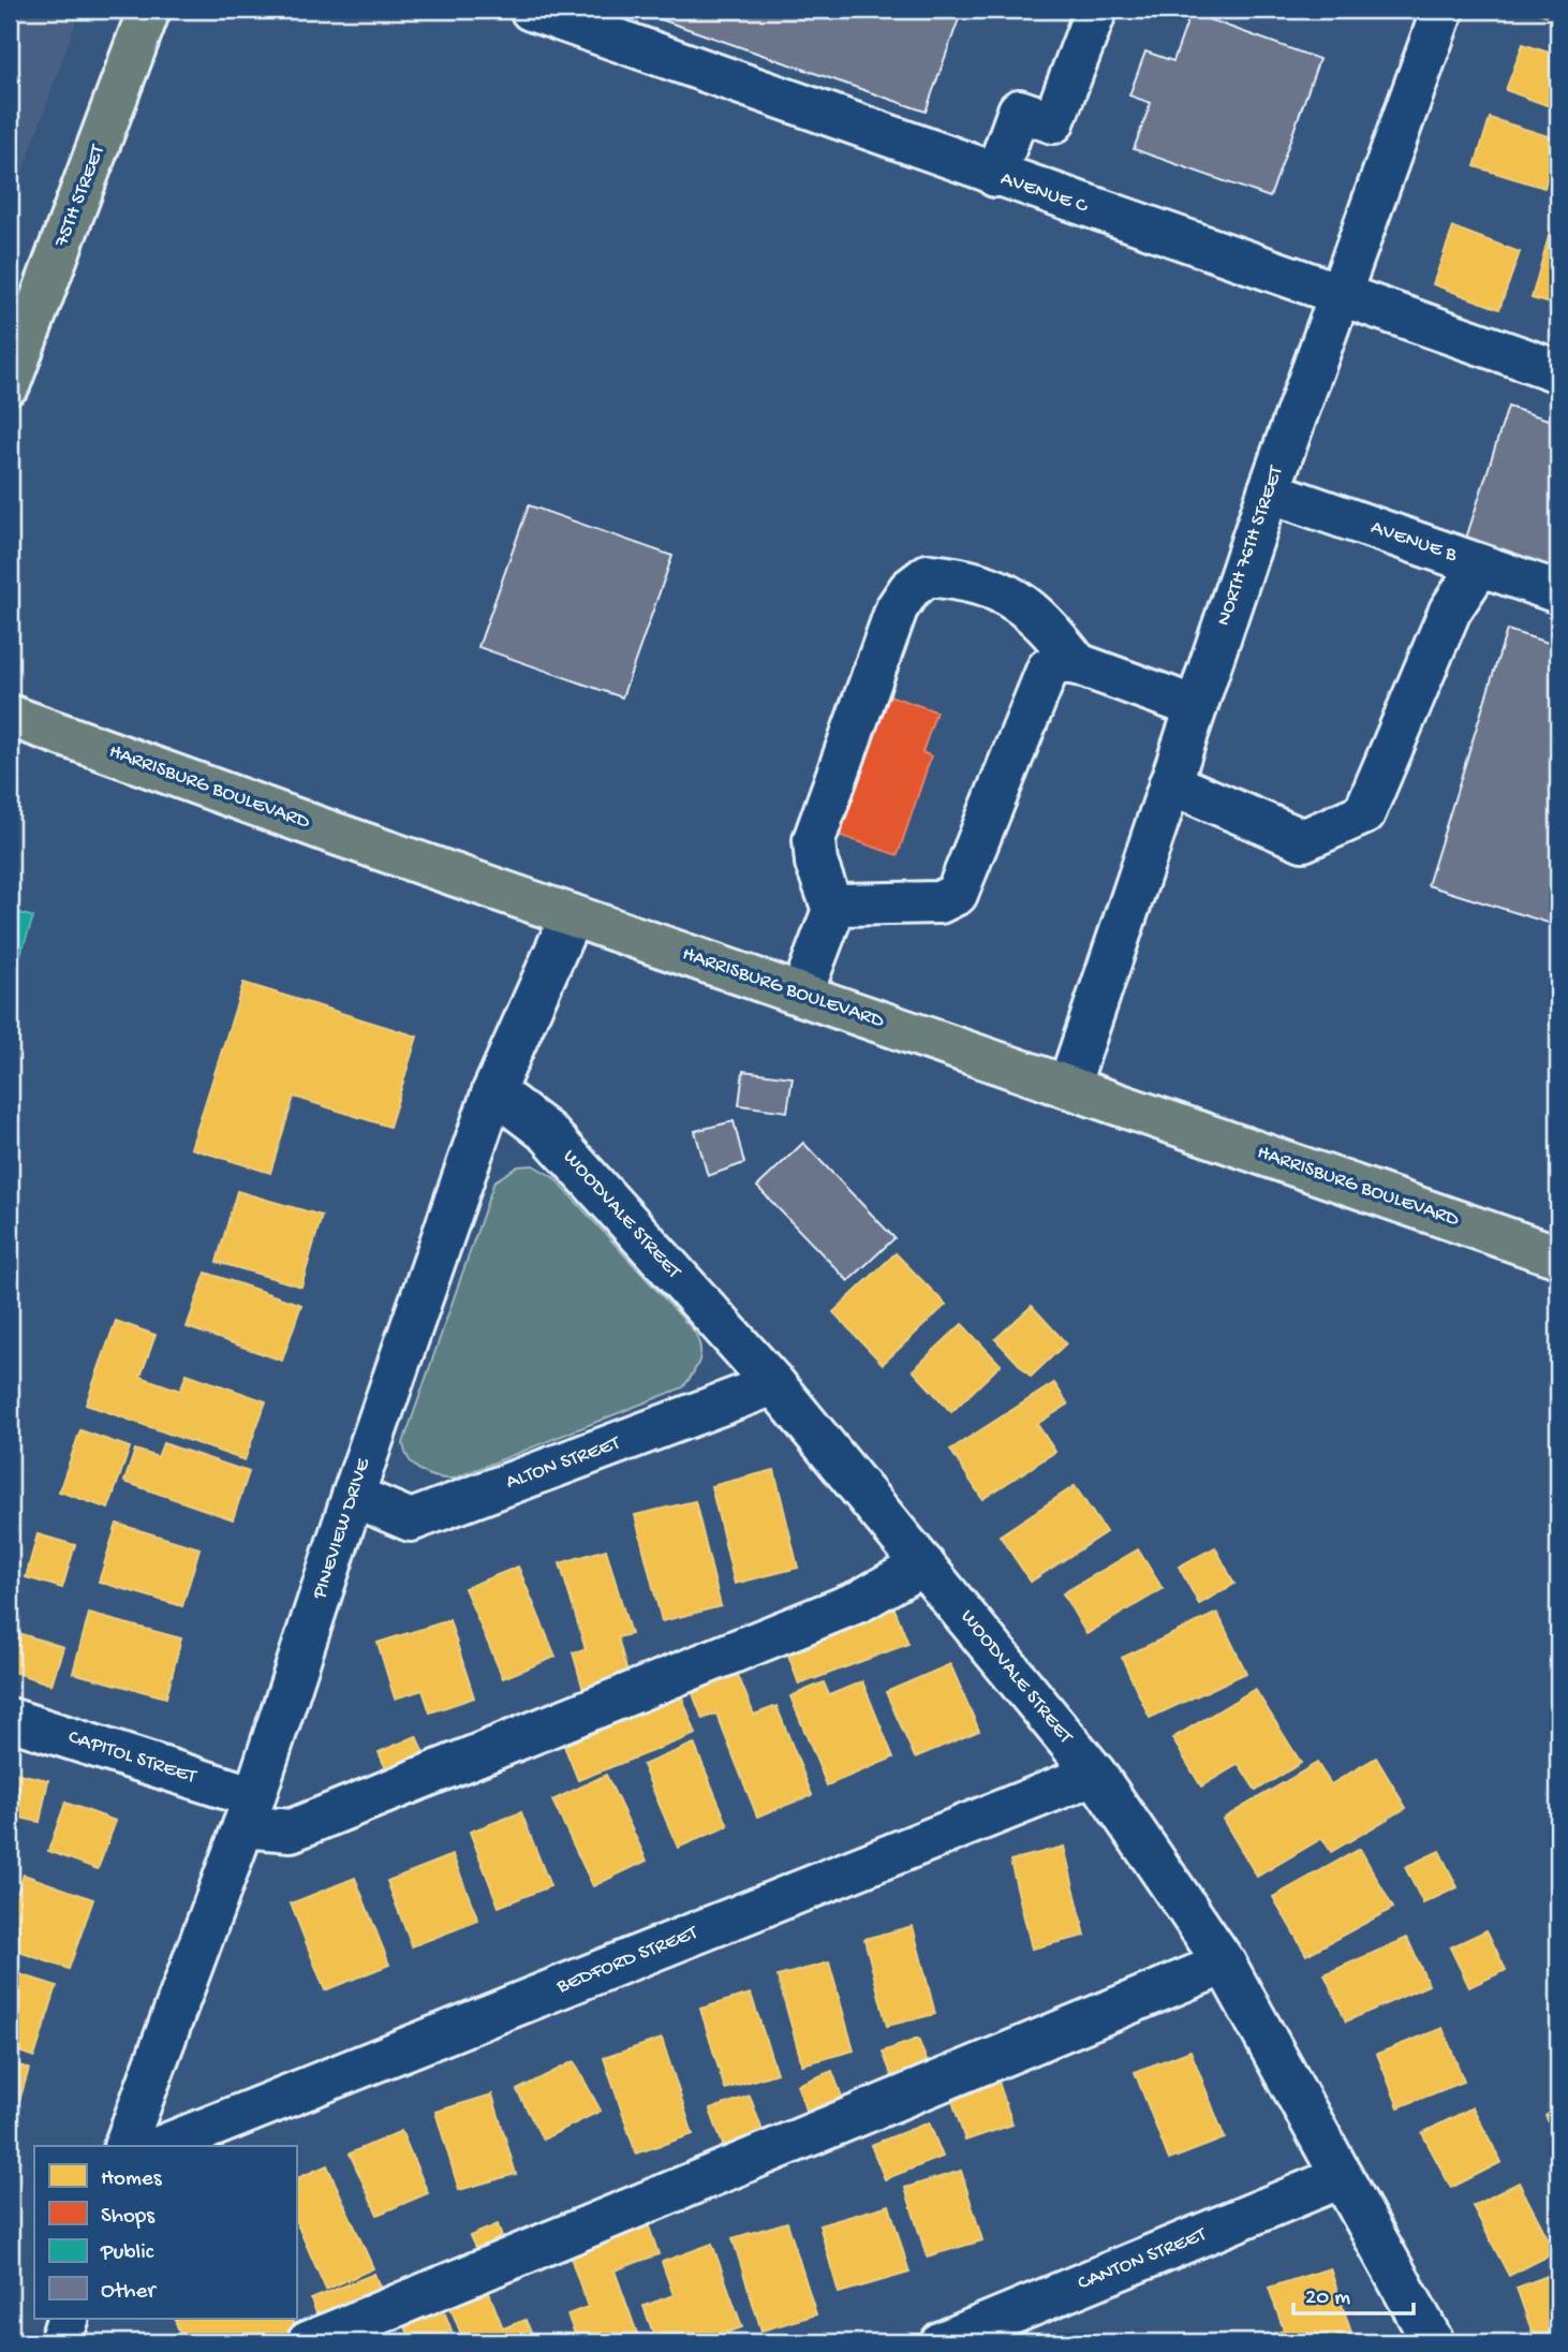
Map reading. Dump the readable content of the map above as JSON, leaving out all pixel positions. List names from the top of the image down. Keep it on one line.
{"streets":{"main road":["75TH STREET","HARRISBURG BOULEVARD"],"street":["AVENUE C","AVENUE B","NORTH 76TH STREET","WOODVALE STREET","ALTON STREET","PINEVIEW DRIVE","CAPITOL STREET","BEDFORD STREET","CANTON STREET"]},"crossings":[["AVENUE C","NORTH 76TH STREET"],["AVENUE B","NORTH 76TH STREET"],["NORTH 76TH STREET","HARRISBURG BOULEVARD"],["HARRISBURG BOULEVARD","PINEVIEW DRIVE"],["WOODVALE STREET","ALTON STREET"],["WOODVALE STREET","PINEVIEW DRIVE"],["WOODVALE STREET","CAPITOL STREET"],["WOODVALE STREET","BEDFORD STREET"],["WOODVALE STREET","CANTON STREET"],["ALTON STREET","PINEVIEW DRIVE"],["PINEVIEW DRIVE","CAPITOL STREET"]],"legend":["Homes","Shops","Public","Other"],"scale_bar":"20 m"}
